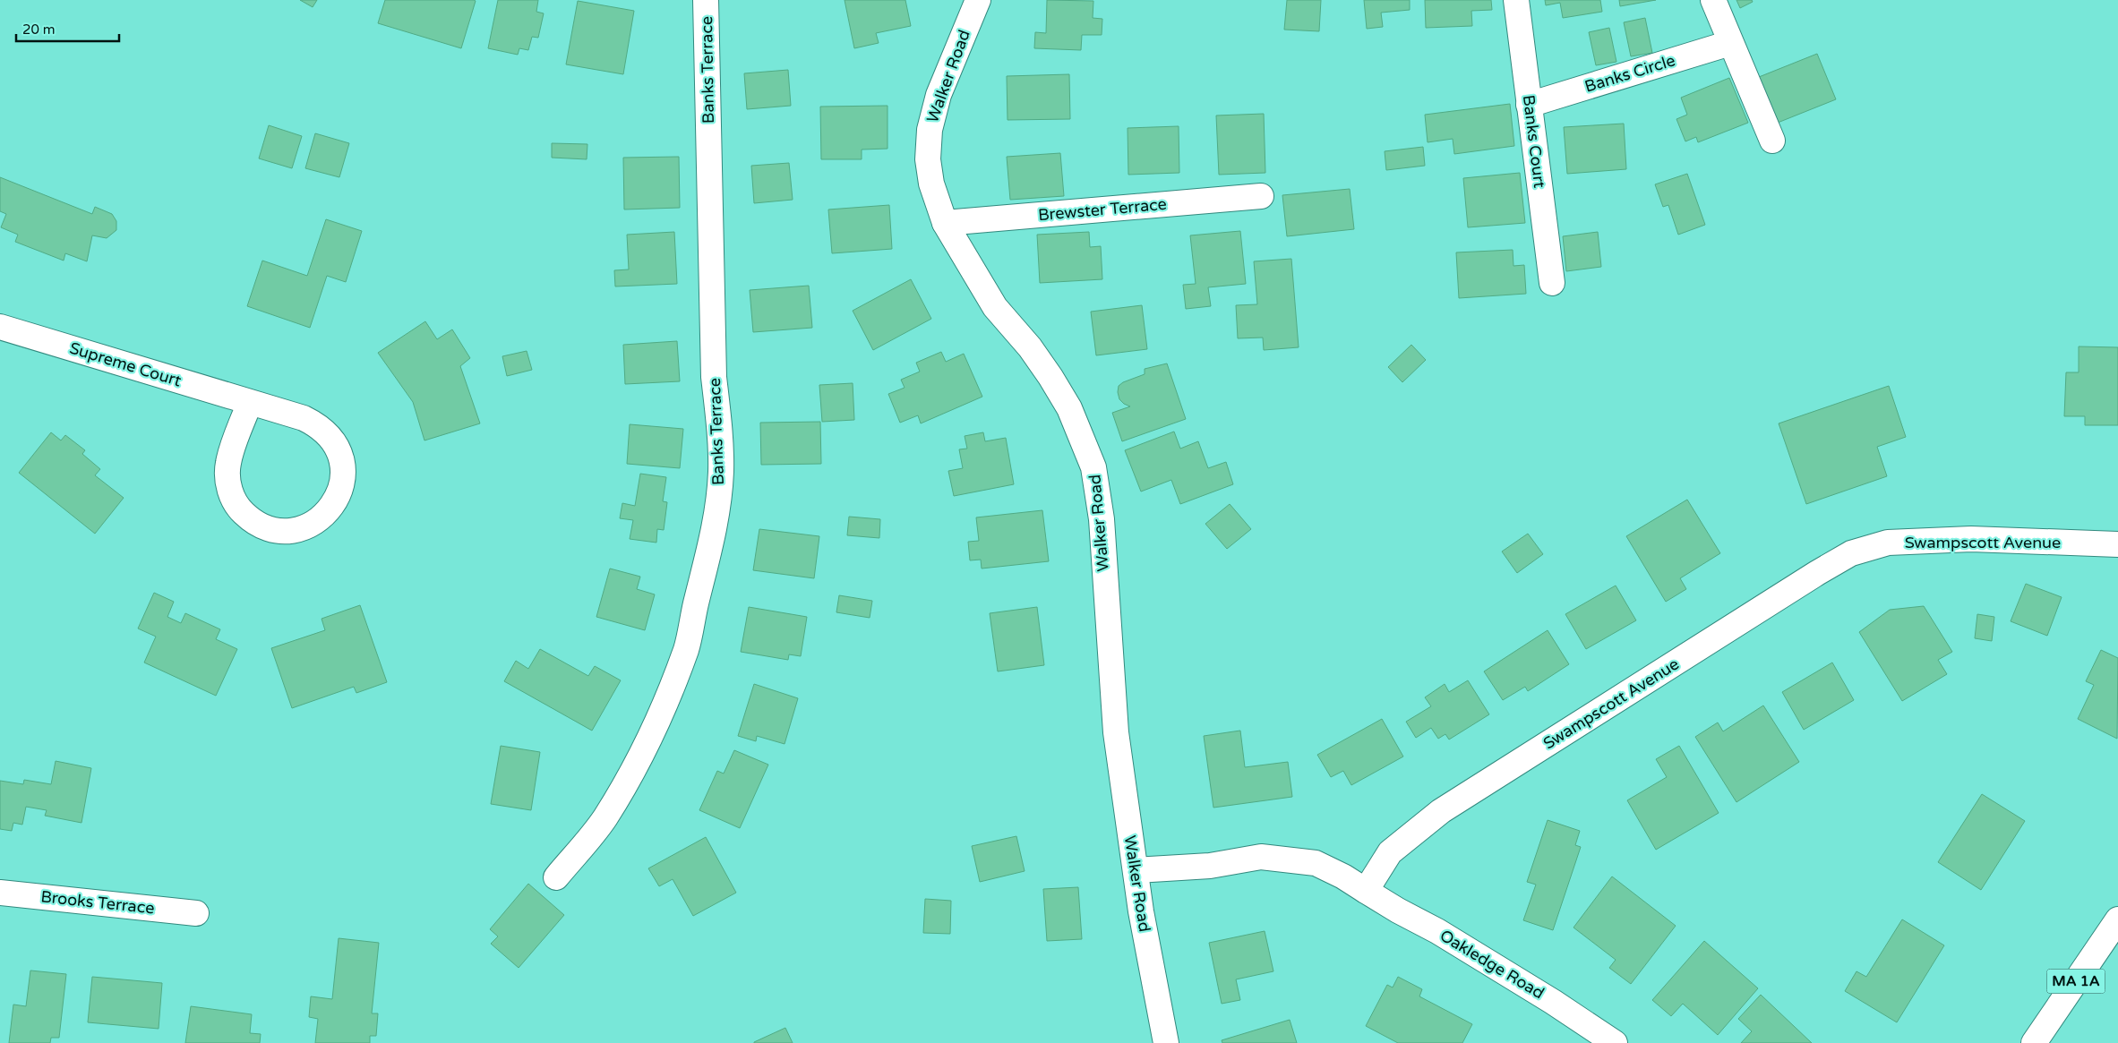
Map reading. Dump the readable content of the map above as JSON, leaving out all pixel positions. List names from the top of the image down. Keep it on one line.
{"streets":{"main road":["Banks Terrace","Banks Circle","Walker Road","Banks Court","Brewster Terrace","Supreme Court","Swampscott Avenue","Brooks Terrace","Oakledge Road","MA 1A"]},"crossings":[["Banks Circle","Banks Court"],["Walker Road","Brewster Terrace"],["Swampscott Avenue","Oakledge Road"]],"scale_bar":"20 m"}
